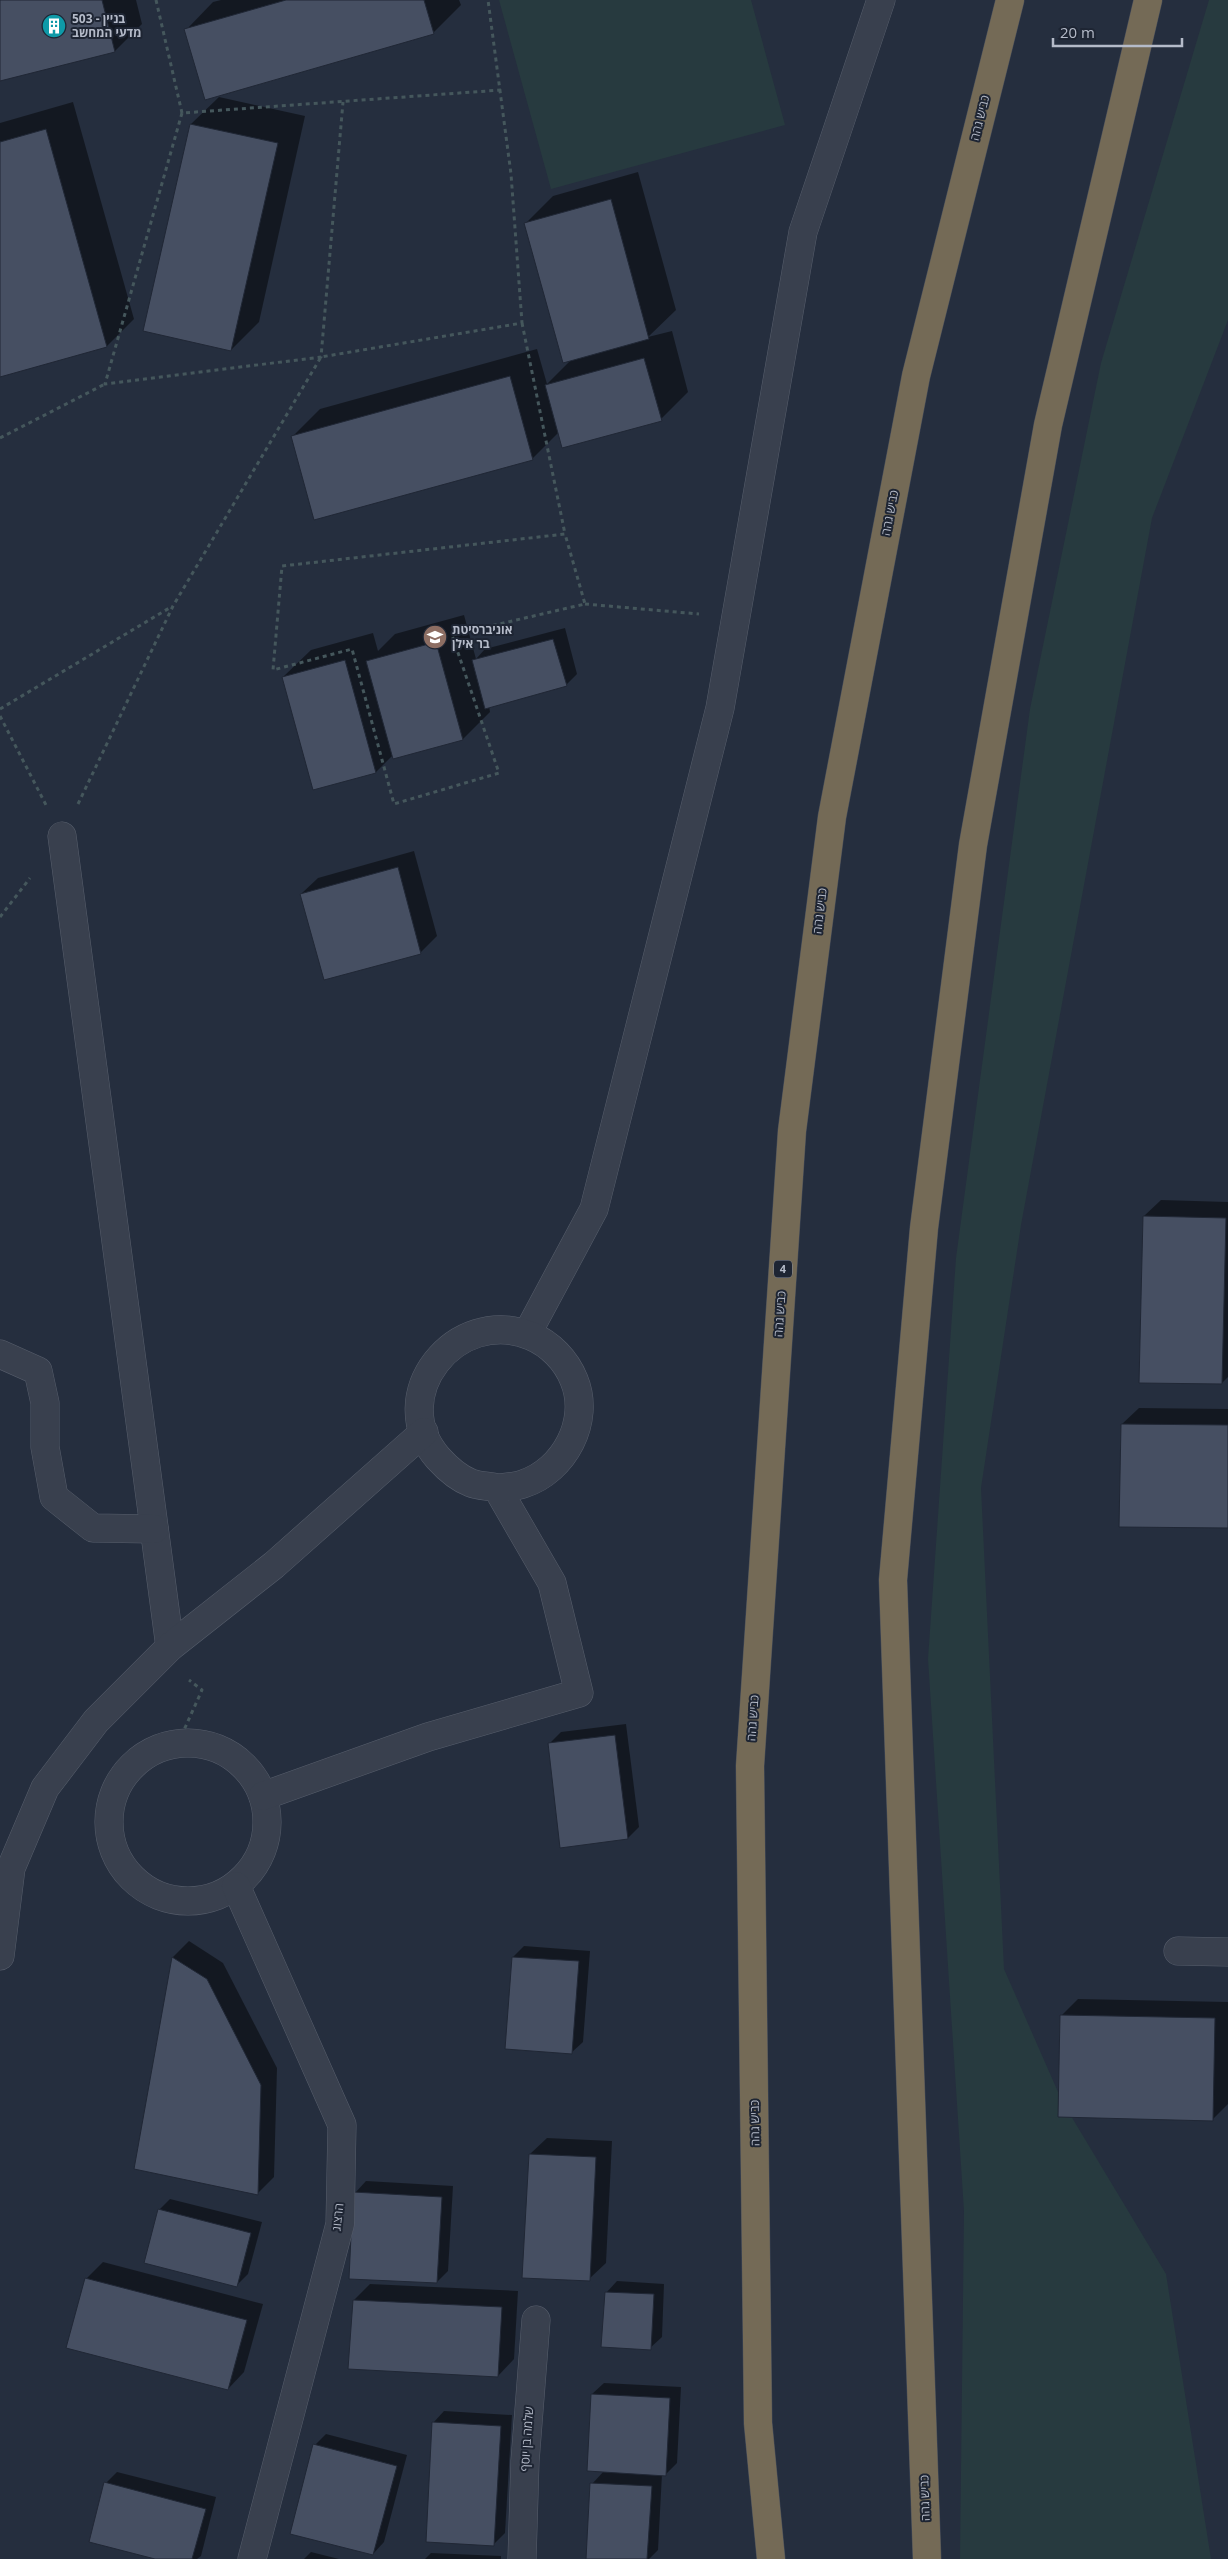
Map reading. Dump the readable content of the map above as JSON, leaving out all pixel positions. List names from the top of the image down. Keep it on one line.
{"streets":{"highway":["כביש גהה","4"],"street":["הרצוג","שלמה בן יוסף"]},"places":{"building":["503 - בניין מדעי המחשב"],"school or university":["אוניברסיטת בר אילן"]},"scale_bar":"20 m"}
